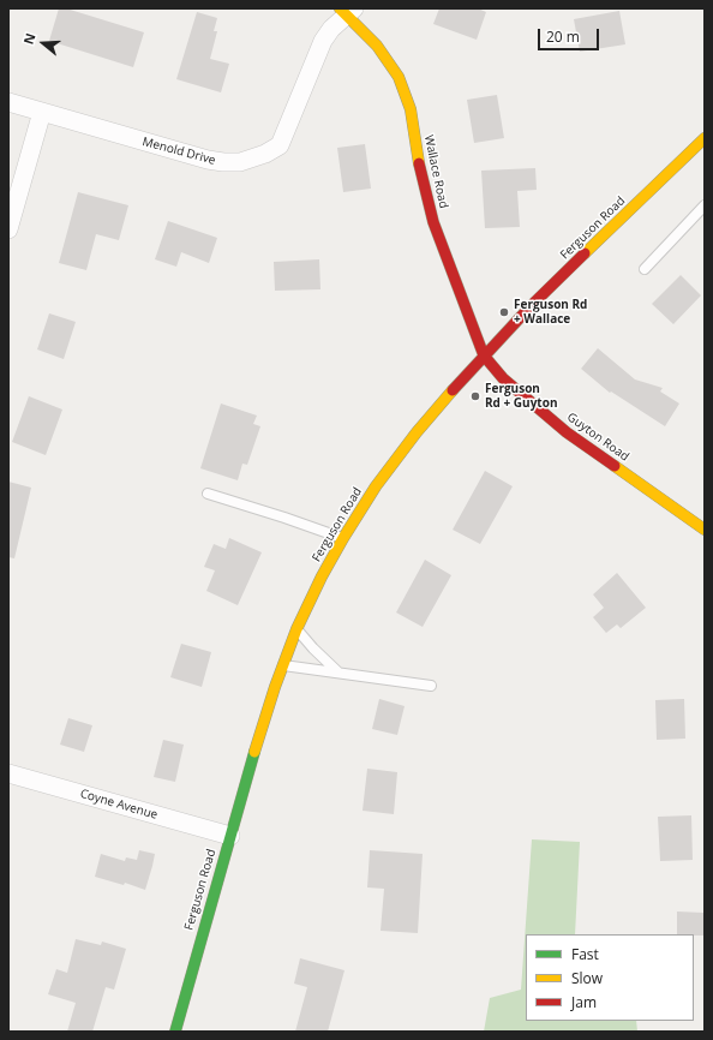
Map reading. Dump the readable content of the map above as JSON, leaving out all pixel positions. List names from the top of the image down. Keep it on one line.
{"streets":{"street":["Menold Drive","Wallace Road","Ferguson Road","Guyton Road","Coyne Avenue"]},"crossings":[["Menold Drive","Wallace Road"],["Wallace Road","Ferguson Road"],["Wallace Road","Guyton Road"],["Ferguson Road","Guyton Road"],["Ferguson Road","Coyne Avenue"]],"places":["Ferguson Rd + Wallace","Ferguson Rd + Guyton"],"legend":["Fast","Slow","Jam"],"scale_bar":"20 m","north":"left"}
